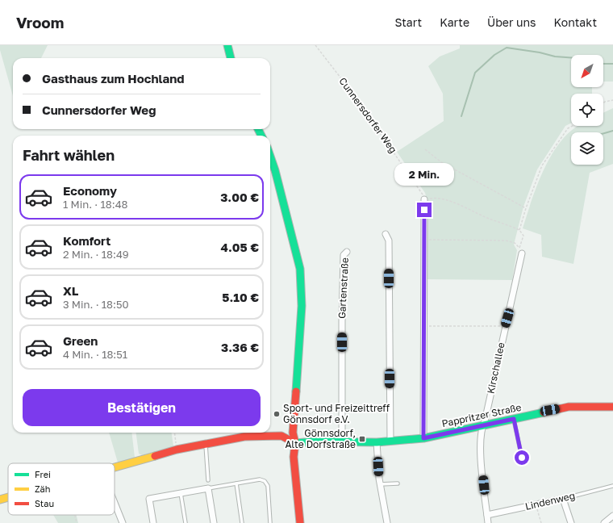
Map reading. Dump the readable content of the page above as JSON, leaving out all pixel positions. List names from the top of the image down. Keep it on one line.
{"streets":{"street":["Gartenstraße","Kirschallee","Pappritzer Straße","Lindenweg"],"path":["Cunnersdorfer Weg"]},"crossings":[["Gartenstraße","Pappritzer Straße"],["Kirschallee","Pappritzer Straße"],["Kirschallee","Lindenweg"]],"places":{"other":["Sport- und Freizeittreff Gönnsdorf e.V."],"transit":["Gönnsdorf, Alte Dorfstraße"]},"legend":["Frei","Zäh","Stau"],"north":"bottom left","page":{"header":"Vroom","nav":["Start","Karte","Über uns","Kontakt"],"banner":["Gasthaus zum Hochland","Cunnersdorfer Weg"],"heading":"Fahrt wählen","bubble":"2 Min.","list":[{"name":"Economy","note":"1 Min. · 18:48","value":"3.00 €"},{"name":"Komfort","note":"2 Min. · 18:49","value":"4.05 €"},{"name":"XL","note":"3 Min. · 18:50","value":"5.10 €"},{"name":"Green","note":"4 Min. · 18:51","value":"3.36 €"}],"buttons":"Bestätigen"}}
